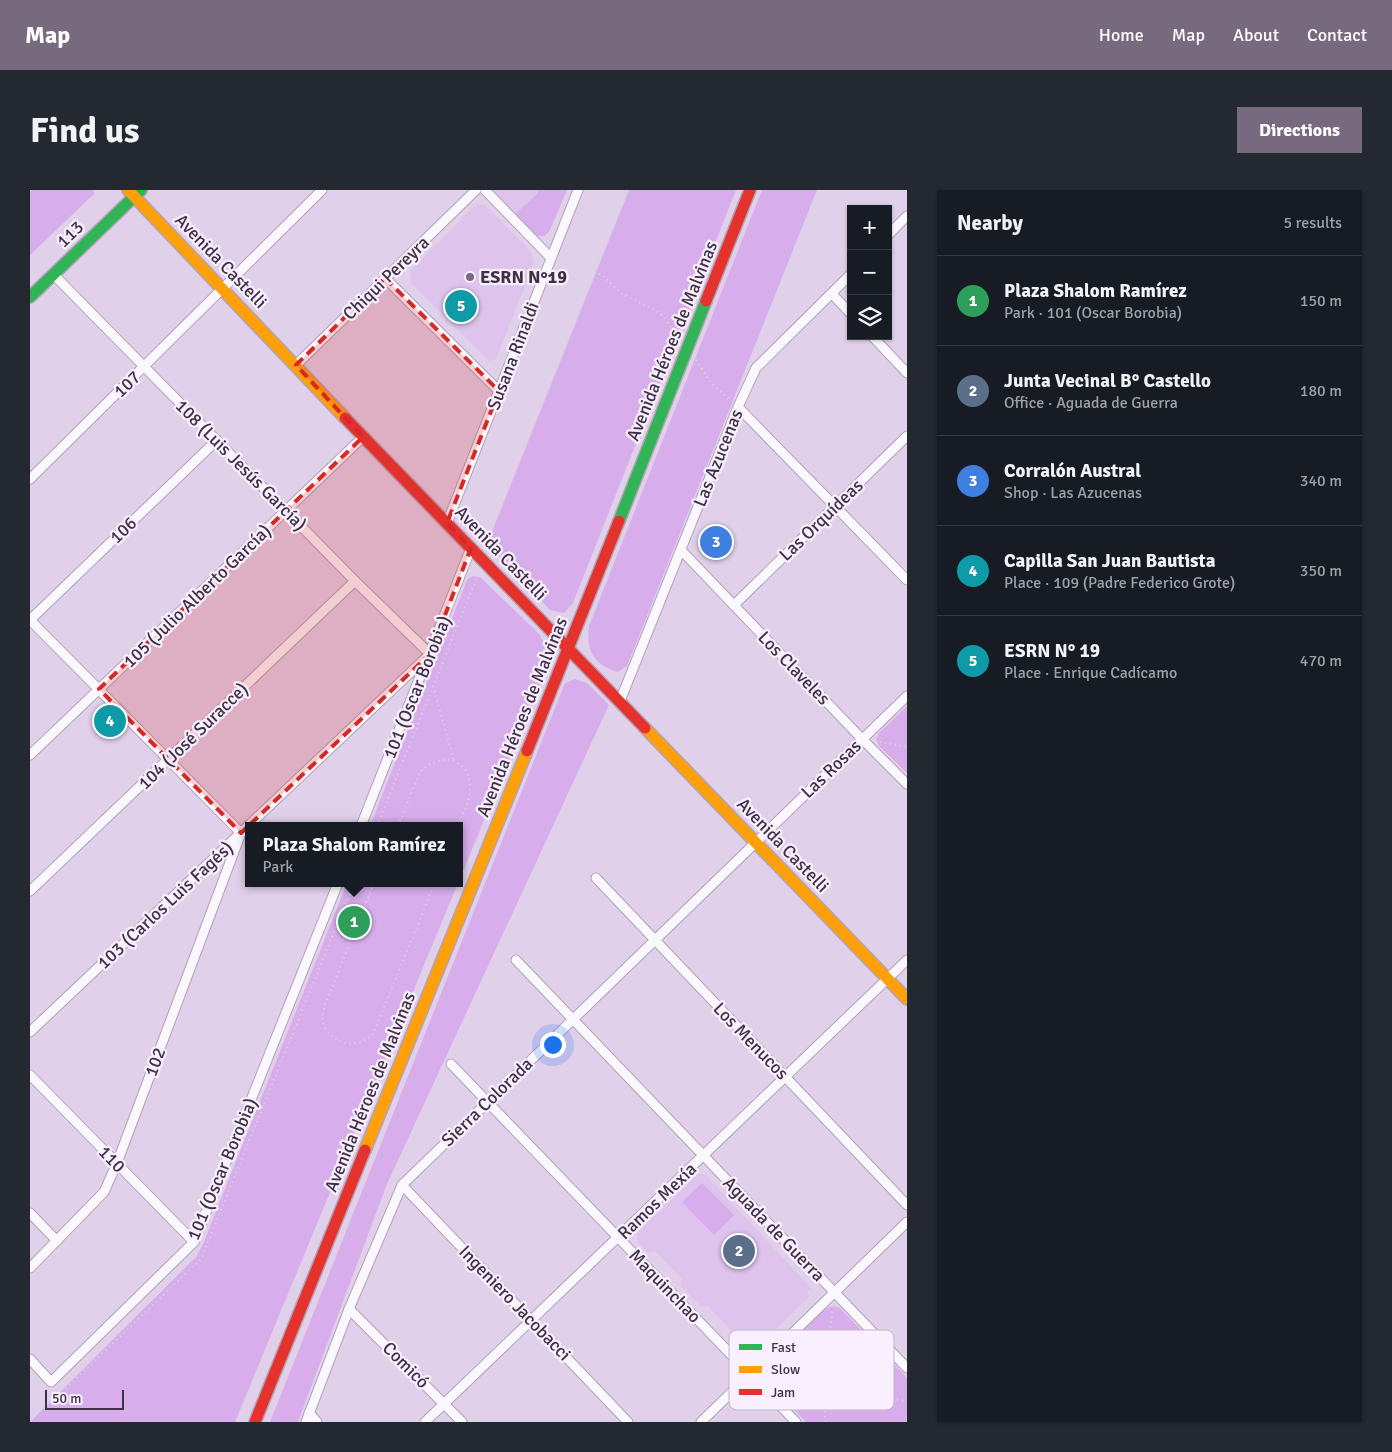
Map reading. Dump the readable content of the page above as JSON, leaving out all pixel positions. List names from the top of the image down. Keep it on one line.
{"streets":{"main road":["113","Avenida Castelli","Avenida Héroes de Malvinas"],"street":["Chiqui Pereyra","Susana Rinaldi","107","Las Azucenas","108 (Luis Jesús García)","Las Orquídeas","106","105 (Julio Alberto García)","Los Claveles","101 (Oscar Borobia)","104 (José Suracce)","Las Rosas","103 (Carlos Luis Fagés)","Los Menucos","102","Sierra Colorada","110","Ramos Mexía","Aguada de Guerra","Maquinchao","Ingeniero Jacobacci","Comicó"]},"crossings":[["113","Avenida Castelli"],["113","108 (Luis Jesús García)"],["Avenida Castelli","Chiqui Pereyra"],["Avenida Castelli","Avenida Héroes de Malvinas"],["Avenida Castelli","Susana Rinaldi"],["Avenida Castelli","107"],["Avenida Castelli","Las Azucenas"],["Avenida Castelli","105 (Julio Alberto García)"],["Avenida Castelli","101 (Oscar Borobia)"],["Avenida Castelli","Las Rosas"],["Avenida Castelli","Sierra Colorada"],["Avenida Castelli","Ramos Mexía"],["107","108 (Luis Jesús García)"],["Las Azucenas","Los Claveles"],["108 (Luis Jesús García)","106"],["108 (Luis Jesús García)","105 (Julio Alberto García)"],["108 (Luis Jesús García)","101 (Oscar Borobia)"],["108 (Luis Jesús García)","104 (José Suracce)"],["108 (Luis Jesús García)","103 (Carlos Luis Fagés)"],["Las Orquídeas","Los Claveles"],["Los Claveles","Las Rosas"],["101 (Oscar Borobia)","103 (Carlos Luis Fagés)"],["101 (Oscar Borobia)","110"],["Las Rosas","Sierra Colorada"],["103 (Carlos Luis Fagés)","102"],["Los Menucos","Sierra Colorada"],["Los Menucos","Ramos Mexía"],["102","110"],["Sierra Colorada","Aguada de Guerra"],["Sierra Colorada","Maquinchao"],["Sierra Colorada","Ingeniero Jacobacci"],["Sierra Colorada","Comicó"],["Ramos Mexía","Aguada de Guerra"],["Ramos Mexía","Maquinchao"],["Ramos Mexía","Ingeniero Jacobacci"],["Ramos Mexía","Comicó"]],"places":["ESRN N°19"],"legend":["Fast","Slow","Jam"],"scale_bar":"50 m","page":{"header":"Map","nav":["Home","Map","About","Contact"],"buttons":"Directions","title":"Find us","heading":["Nearby","5 results"],"map_buttons":["+","−"],"list":[{"mark":"1","name":"Plaza Shalom Ramírez","note":"Park · 101 (Oscar Borobia)","value":"150 m"},{"mark":"2","name":"Junta Vecinal B° Castello","note":"Office · Aguada de Guerra","value":"180 m"},{"mark":"3","name":"Corralón Austral","note":"Shop · Las Azucenas","value":"340 m"},{"mark":"4","name":"Capilla San Juan Bautista","note":"Place · 109 (Padre Federico Grote)","value":"350 m"},{"mark":"5","name":"ESRN N° 19","note":"Place · Enrique Cadícamo","value":"470 m"}],"pins":["5","3","4","1","2"],"popup":["Plaza Shalom Ramírez","Park"],"scale":"50 m"}}
